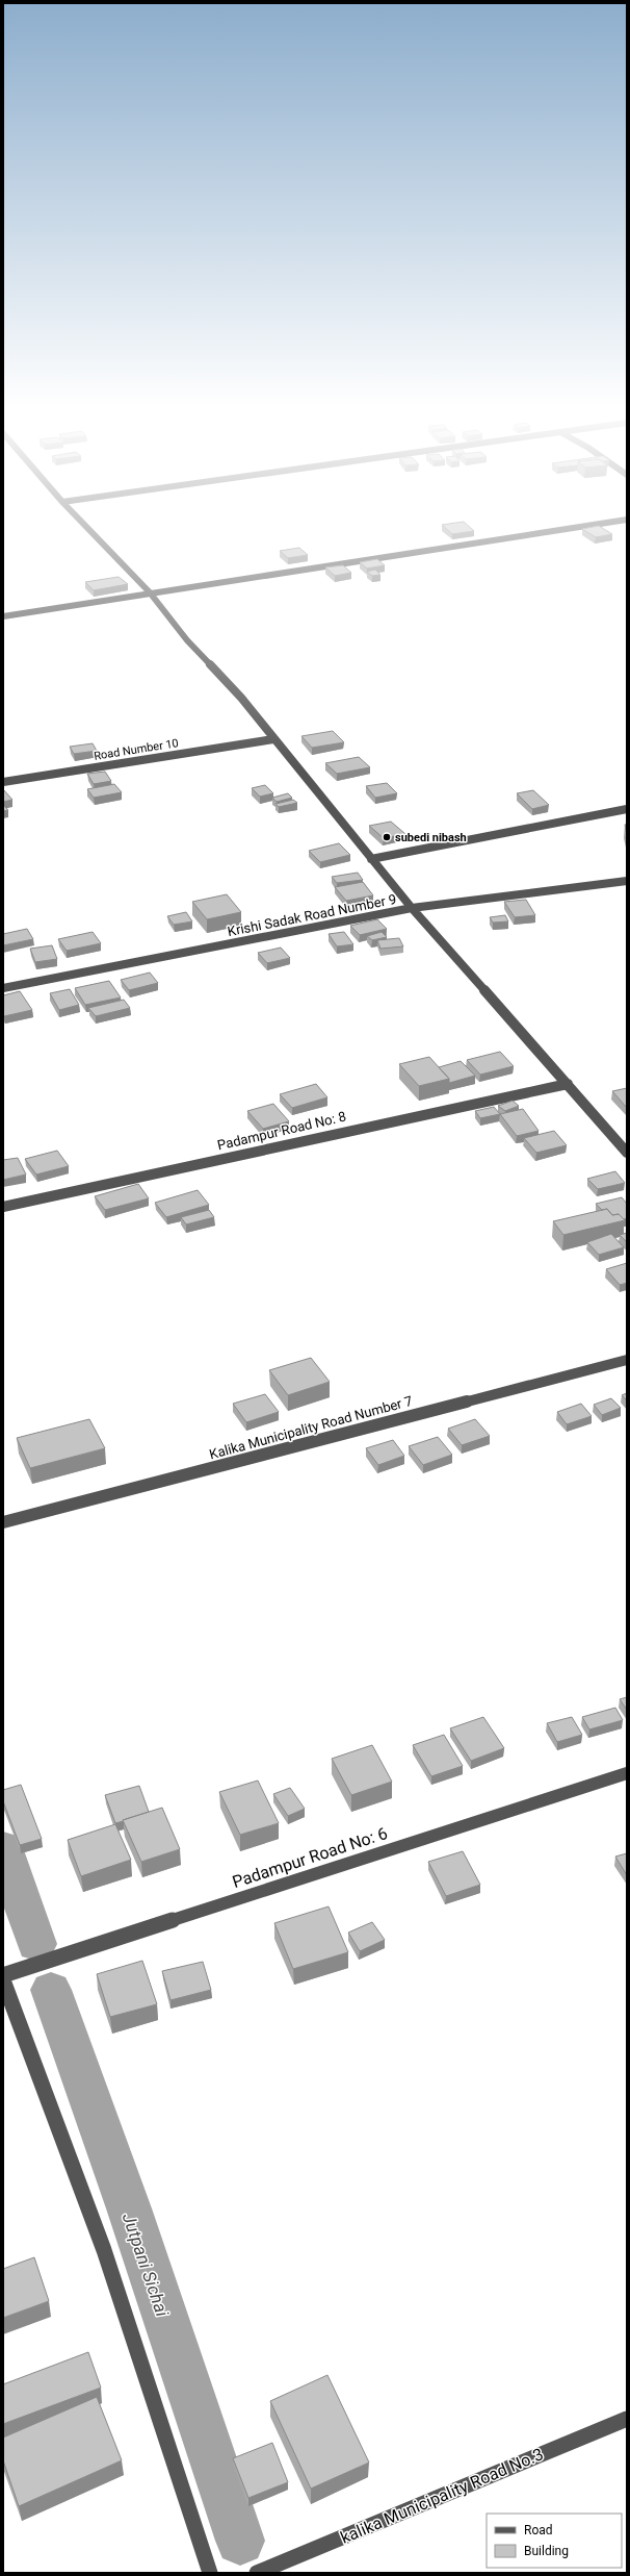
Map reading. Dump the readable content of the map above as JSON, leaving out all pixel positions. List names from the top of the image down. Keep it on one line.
{"streets":{"street":["Road Number 10","Krishi Sadak Road Number 9","Padampur Road No: 8","Kalika Municipality Road Number 7","Padampur Road No: 6","kalika Municipality Road No.3"]},"water":["Jutpani Sichai"],"places":["subedi nibash"],"legend":["Road","Building"]}
